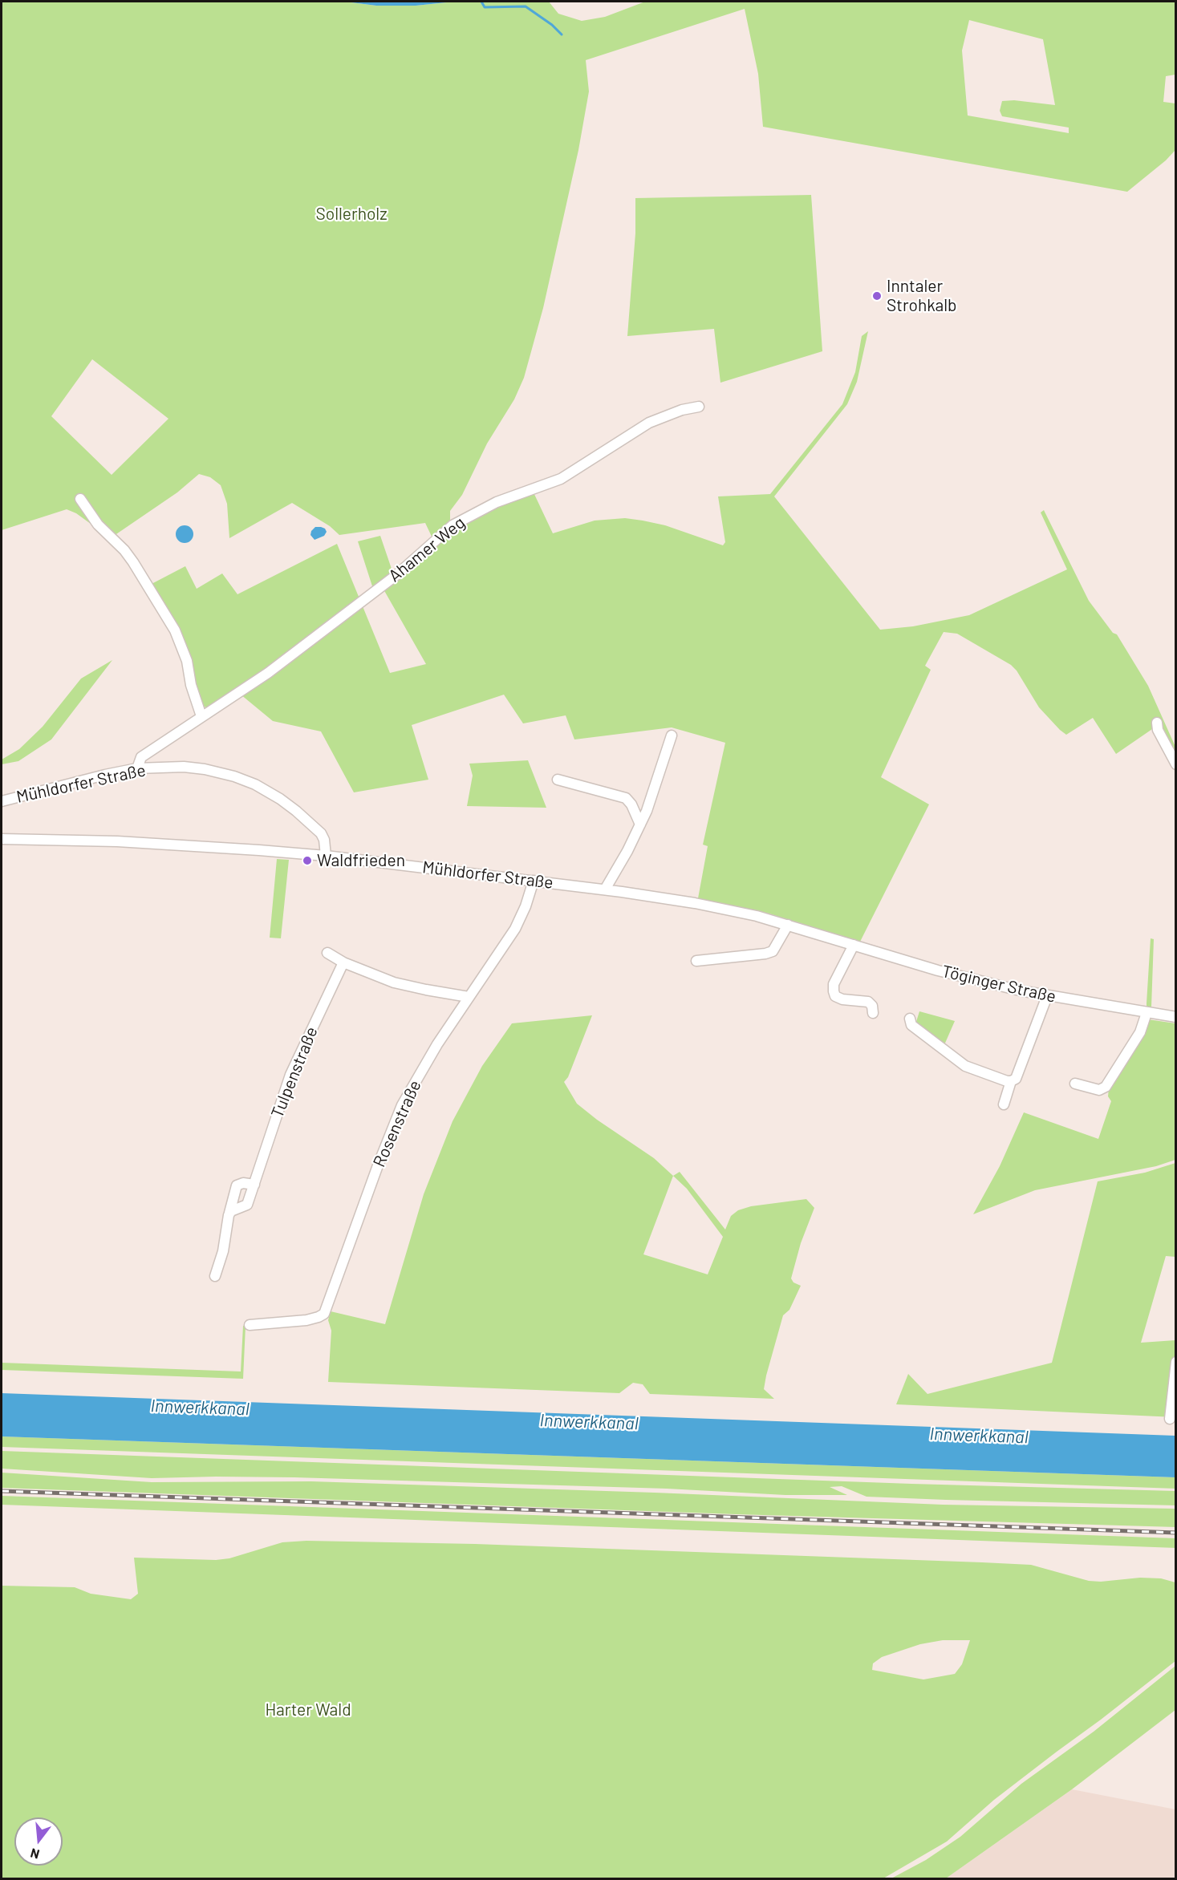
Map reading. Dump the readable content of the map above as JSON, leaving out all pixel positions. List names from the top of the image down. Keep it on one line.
{"streets":{"street":["Ahamer Weg","Mühldorfer Straße","Töginger Straße","Tulpenstraße","Rosenstraße"]},"crossings":[["Ahamer Weg","Mühldorfer Straße"],["Mühldorfer Straße","Töginger Straße"],["Mühldorfer Straße","Rosenstraße"]],"water":["Innwerkkanal"],"parks":["Sollerholz","Harter Wald"],"places":["Inntaler Strohkalb","Waldfrieden"],"north":"bottom"}
